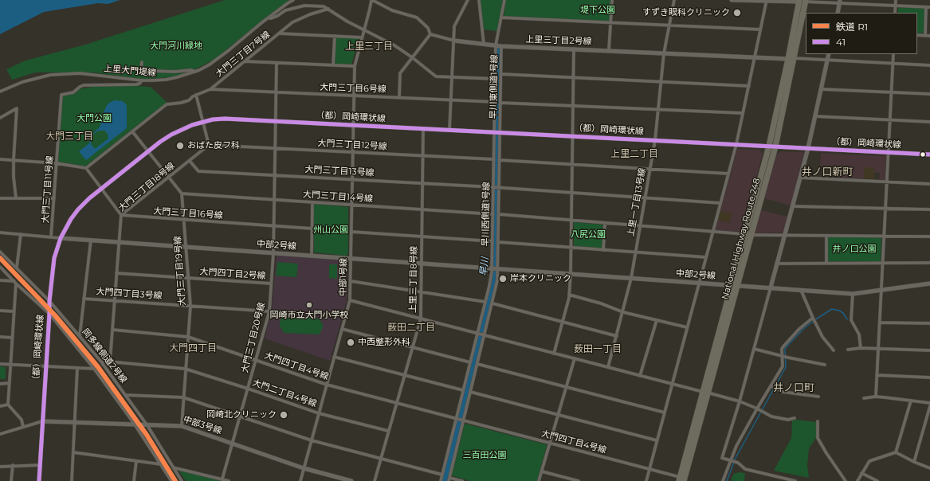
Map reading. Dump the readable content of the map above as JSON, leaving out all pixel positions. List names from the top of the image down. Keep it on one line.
{"streets":{"highway":["National Highway Route 248"],"street":["上里三丁目2号線","大門三丁目7号線","上里大門堤線","早川東側道1号線","大門三丁目6号線","（都）岡崎環状線","大門三丁目12号線","大門三丁目13号線","大門三丁目18号線","大門三丁目11号線","大門三丁目14号線","上里一丁目13号線","大門三丁目16号線","早川西側道1号線","中部2号線","大門三丁目19号線","大門四丁目2号線","中部1号線","上里三丁目8号線","大門四丁目3号線","大門三丁目20号線","岡多線側道2号線","大門四丁目4号線","大門二丁目4号線","中部3号線"]},"crossings":[["上里三丁目2号線","早川東側道1号線"],["上里三丁目2号線","上里一丁目13号線"],["上里三丁目2号線","早川西側道1号線"],["上里三丁目2号線","National Highway Route 248"],["大門三丁目7号線","大門三丁目6号線"],["上里大門堤線","大門三丁目11号線"],["早川東側道1号線","（都）岡崎環状線"],["早川東側道1号線","大門三丁目13号線"],["早川東側道1号線","中部2号線"],["大門三丁目6号線","早川西側道1号線"],["大門三丁目6号線","中部1号線"],["大門三丁目6号線","大門三丁目20号線"],["（都）岡崎環状線","上里一丁目13号線"],["（都）岡崎環状線","早川西側道1号線"],["（都）岡崎環状線","National Highway Route 248"],["（都）岡崎環状線","中部2号線"],["（都）岡崎環状線","中部1号線"],["（都）岡崎環状線","上里三丁目8号線"],["（都）岡崎環状線","大門三丁目20号線"],["（都）岡崎環状線","岡多線側道2号線"],["（都）岡崎環状線","中部3号線"],["大門三丁目12号線","大門三丁目18号線"],["大門三丁目12号線","早川西側道1号線"],["大門三丁目12号線","中部1号線"],["大門三丁目12号線","上里三丁目8号線"],["大門三丁目12号線","大門三丁目20号線"],["大門三丁目13号線","大門三丁目18号線"],["大門三丁目13号線","上里一丁目13号線"],["大門三丁目13号線","早川西側道1号線"],["大門三丁目13号線","中部1号線"],["大門三丁目13号線","上里三丁目8号線"],["大門三丁目13号線","大門三丁目20号線"],["大門三丁目18号線","大門三丁目16号線"],["大門三丁目18号線","中部2号線"],["大門三丁目18号線","大門四丁目2号線"],["大門三丁目18号線","大門四丁目3号線"],["大門三丁目18号線","大門四丁目4号線"],["大門三丁目18号線","大門二丁目4号線"],["大門三丁目14号線","早川西側道1号線"],["大門三丁目14号線","大門三丁目19号線"],["大門三丁目14号線","中部1号線"],["大門三丁目14号線","上里三丁目8号線"],["大門三丁目14号線","大門三丁目20号線"],["上里一丁目13号線","中部2号線"],["大門三丁目16号線","大門三丁目19号線"],["大門三丁目16号線","大門三丁目20号線"],["早川西側道1号線","中部2号線"],["早川西側道1号線","大門四丁目4号線"],["National Highway Route 248","中部2号線"],["National Highway Route 248","大門四丁目4号線"],["中部2号線","大門三丁目19号線"],["中部2号線","中部1号線"],["中部2号線","上里三丁目8号線"],["中部2号線","大門三丁目20号線"],["大門三丁目19号線","大門四丁目2号線"],["大門三丁目19号線","大門四丁目3号線"],["大門三丁目19号線","大門四丁目4号線"],["大門三丁目19号線","大門二丁目4号線"],["大門三丁目19号線","中部3号線"],["大門四丁目2号線","大門三丁目20号線"],["中部1号線","大門四丁目4号線"],["中部1号線","大門二丁目4号線"],["中部1号線","中部3号線"],["上里三丁目8号線","大門四丁目4号線"],["上里三丁目8号線","大門二丁目4号線"],["大門四丁目3号線","大門三丁目20号線"],["大門三丁目20号線","大門四丁目4号線"],["大門三丁目20号線","大門二丁目4号線"],["大門三丁目20号線","中部3号線"],["岡多線側道2号線","大門二丁目4号線"],["岡多線側道2号線","中部3号線"]],"districts":["上里三丁目","大門三丁目","上里二丁目","井ノ口新町","薮田二丁目","大門四丁目","薮田一丁目","井ノ口町"],"water":["早川"],"parks":["堤下公園","大門河川緑地","大門公園","州山公園","八尻公園","井ノ口公園","三百田公園"],"places":["すずき眼科クリニック","おばた皮フ科","岸本クリニック","岡崎市立大門小学校","中西整形外科","岡崎北クリニック"],"lines":["transit line 41","rail line R1"],"legend":["鉄道 R1","41"]}
